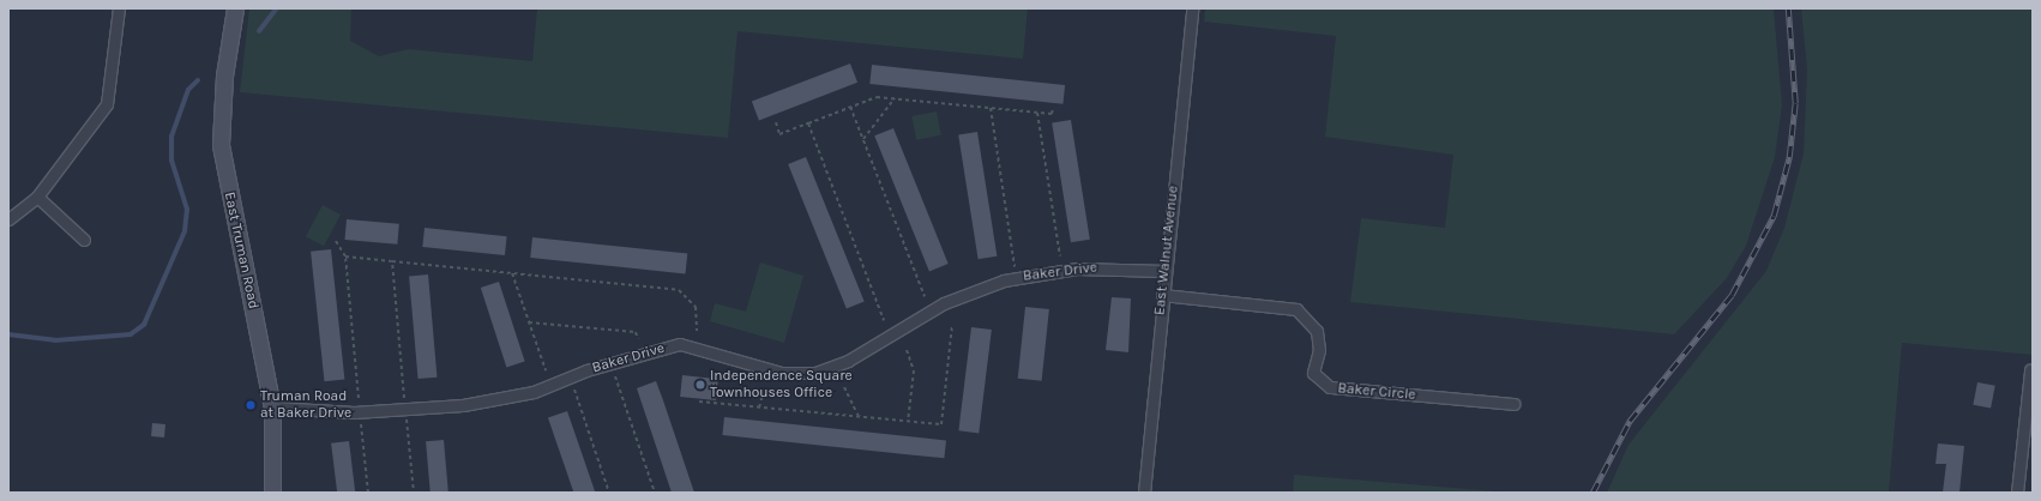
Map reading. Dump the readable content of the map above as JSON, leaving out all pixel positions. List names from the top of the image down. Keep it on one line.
{"streets":{"main road":["East Truman Road"],"street":["East Walnut Avenue","Baker Drive","Baker Circle"]},"crossings":[["East Truman Road","Baker Drive"],["East Walnut Avenue","Baker Drive"],["East Walnut Avenue","Baker Circle"]],"places":["Independence Square Townhouses Office","Truman Road at Baker Drive"]}
